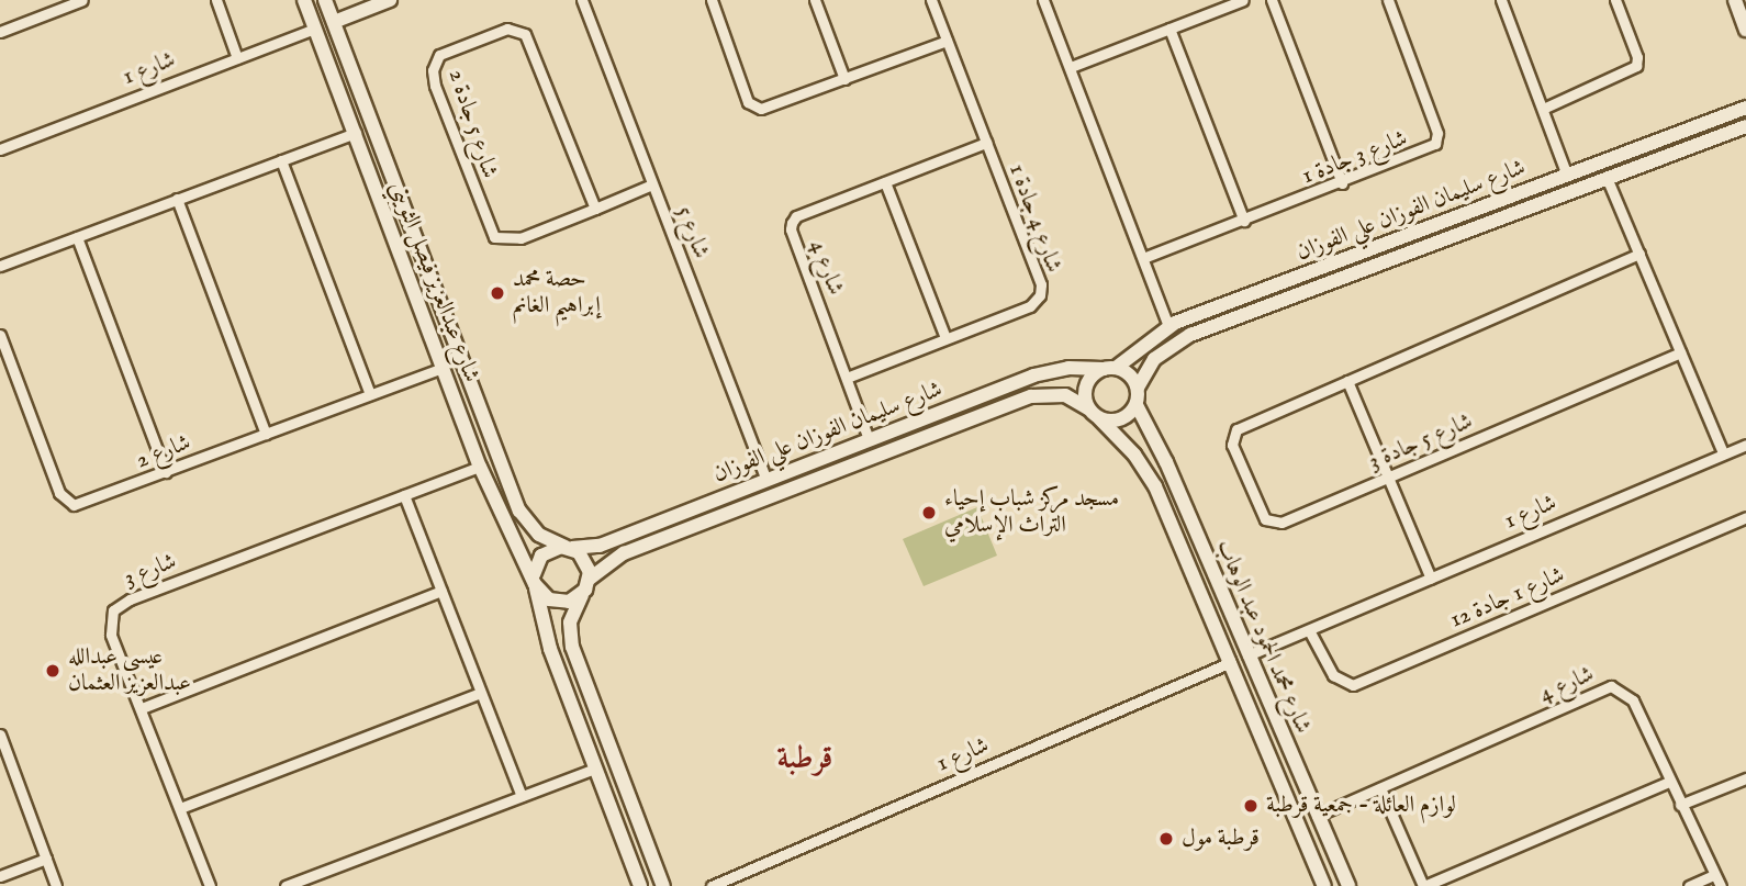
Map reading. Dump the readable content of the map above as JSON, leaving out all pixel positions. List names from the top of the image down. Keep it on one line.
{"streets":{"street":["شارع 1","شارع 5 جادة 2","شارع 3 جادة 1","شارع سليمان الفوزان علي الفوزان","شارع 4 جادة 1","شارع 5","شارع 4","شارع عبدالعزيز فيصل الثويني","شارع 5 جادة 3","شارع 2","شارع 3","شارع 1 جادة 12","شارع محمد الحمود عبد الوهاب"]},"crossings":[["شارع 1","شارع عبدالعزيز فيصل الثويني"],["شارع 1","شارع 1 جادة 12"],["شارع 1","شارع محمد الحمود عبد الوهاب"],["شارع 5 جادة 2","شارع 5"],["شارع سليمان الفوزان علي الفوزان","شارع 5"],["شارع سليمان الفوزان علي الفوزان","شارع 4"],["شارع سليمان الفوزان علي الفوزان","شارع عبدالعزيز فيصل الثويني"],["شارع سليمان الفوزان علي الفوزان","شارع محمد الحمود عبد الوهاب"],["شارع 4 جادة 1","شارع 4"],["شارع 4","شارع محمد الحمود عبد الوهاب"],["شارع عبدالعزيز فيصل الثويني","شارع 2"],["شارع عبدالعزيز فيصل الثويني","شارع 3"]],"districts":["قرطبة"],"places":["حصة محمد إبراهيم الغانم","مسجد مركز شباب إحياء التراث الإسلامي","عيسى عبدالله عبدالعزيز العثمان","لوازم العائلة - جمعية قرطبة","قرطبة مول"]}
